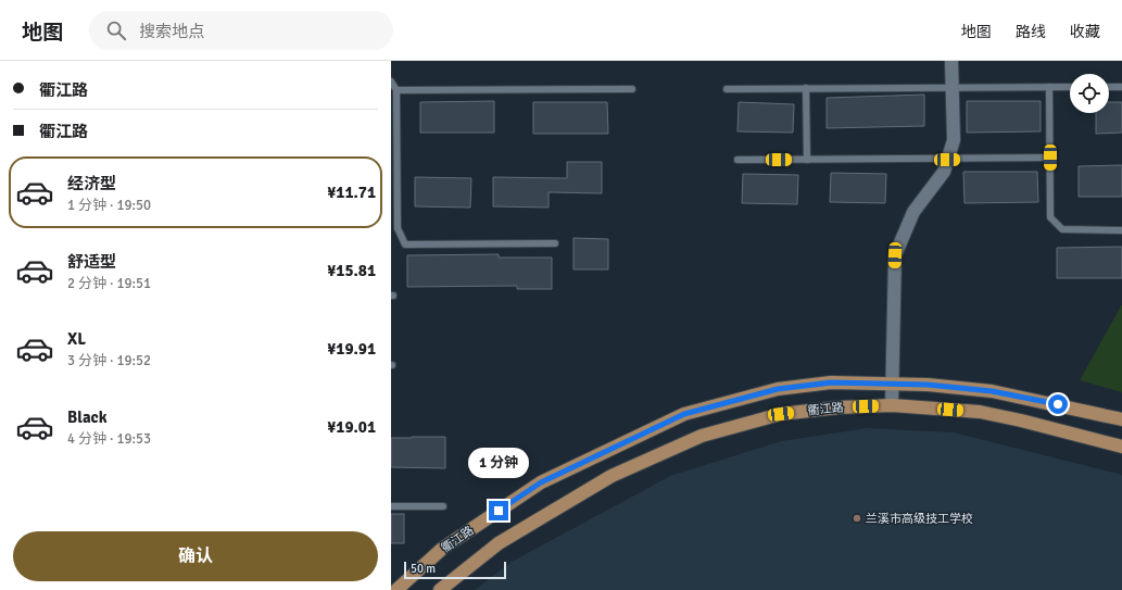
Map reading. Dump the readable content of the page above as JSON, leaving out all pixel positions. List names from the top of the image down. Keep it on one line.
{"streets":{"main road":["衢江路"]},"places":["兰溪市高级技工学校"],"scale_bar":"50 m","page":{"header":"地图","search":"搜索地点","nav":["地图","路线","收藏"],"banner":["衢江路","衢江路"],"list":[{"name":"经济型","note":"1 分钟 · 19:50","value":"¥11.71"},{"name":"舒适型","note":"2 分钟 · 19:51","value":"¥15.81"},{"name":"XL","note":"3 分钟 · 19:52","value":"¥19.91"},{"name":"Black","note":"4 分钟 · 19:53","value":"¥19.01"}],"bubble":"1 分钟","buttons":"确认","scale":"50 m"}}
